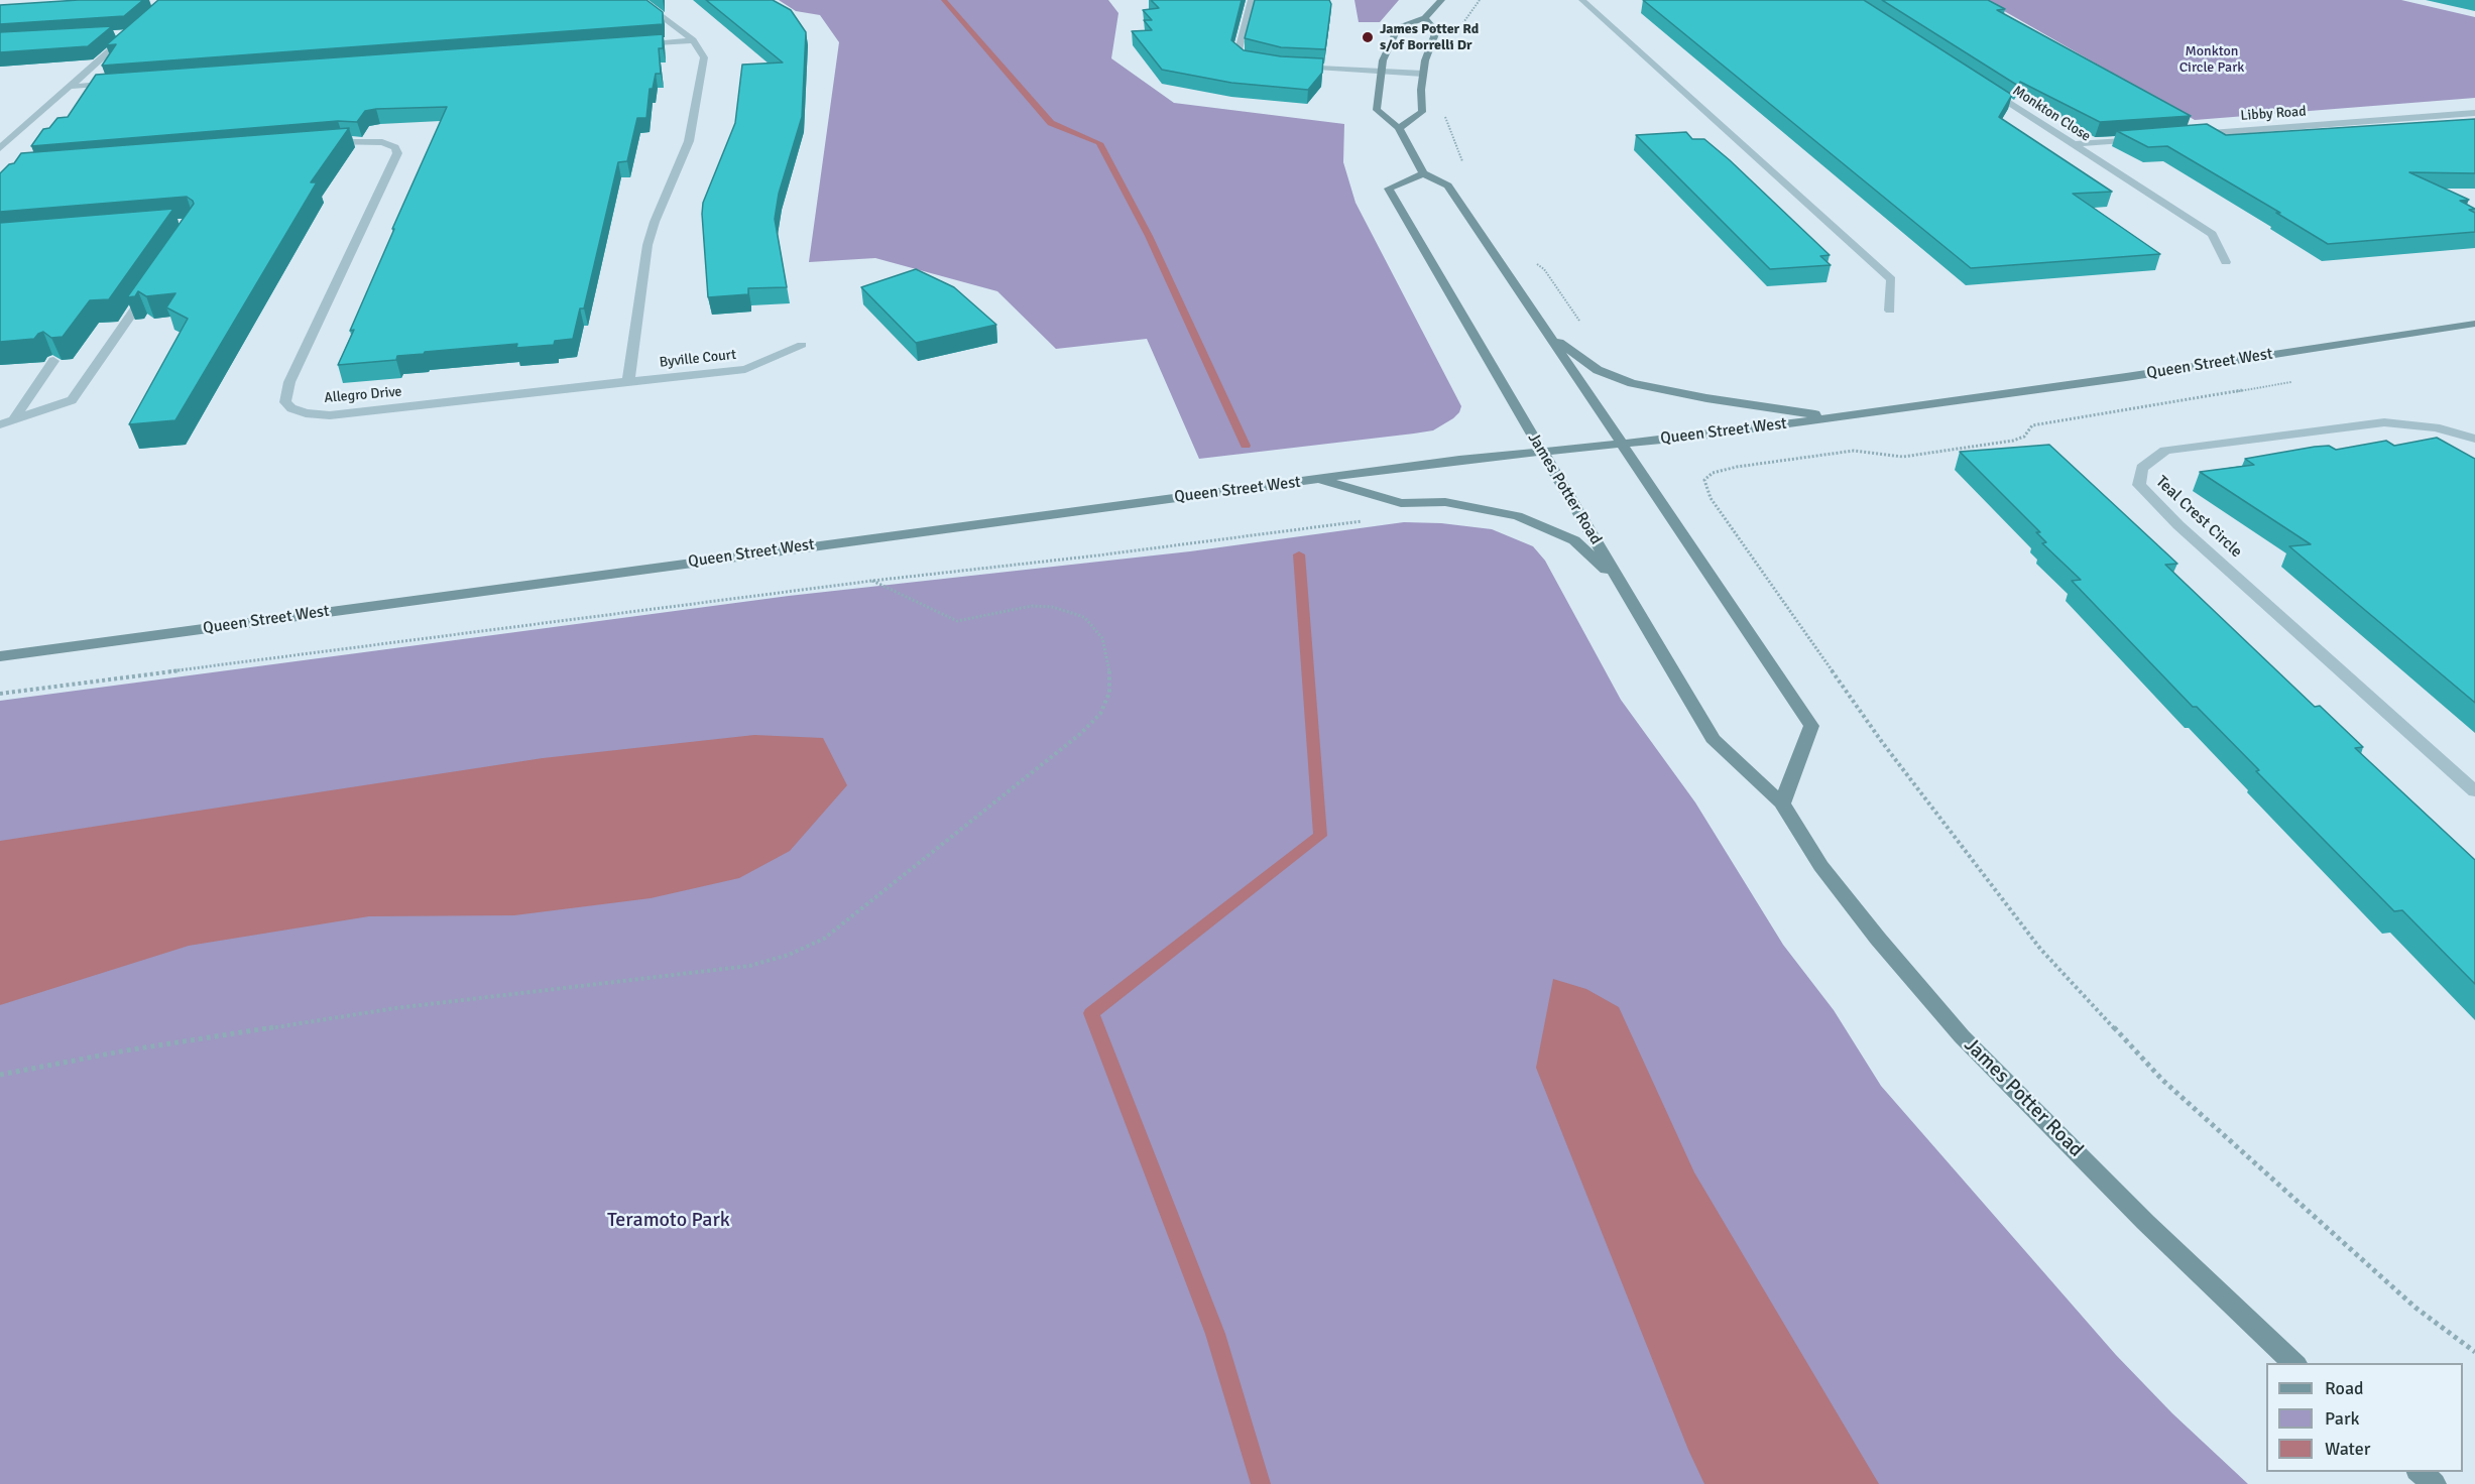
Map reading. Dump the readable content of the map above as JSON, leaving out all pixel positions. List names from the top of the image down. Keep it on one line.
{"streets":{"main road":["Queen Street West","James Potter Road"],"street":["Monkton Close","Libby Road","Byville Court","Allegro Drive","Teal Crest Circle"]},"crossings":[["Byville Court","Allegro Drive"],["Queen Street West","James Potter Road"]],"parks":["Monkton Circle Park","Teramoto Park"],"places":["James Potter Rd s/of Borrelli Dr"],"legend":["Road","Park","Water"]}
